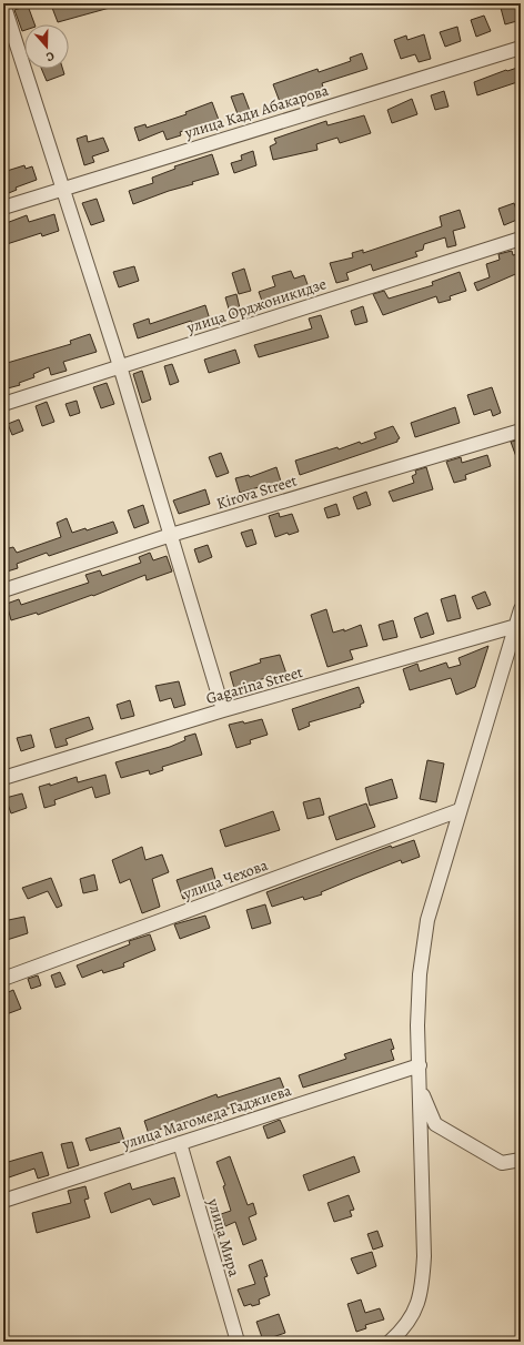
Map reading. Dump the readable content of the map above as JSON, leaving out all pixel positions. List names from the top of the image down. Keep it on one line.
{"streets":{"street":["улица Кади Абакарова","улица Орджоникидзе","Kirova Street","Gagarina Street","улица Чехова","улица Магомеда Гаджиева","улица Мира"]},"crossings":[["улица Магомеда Гаджиева","улица Мира"]],"north":"bottom"}
